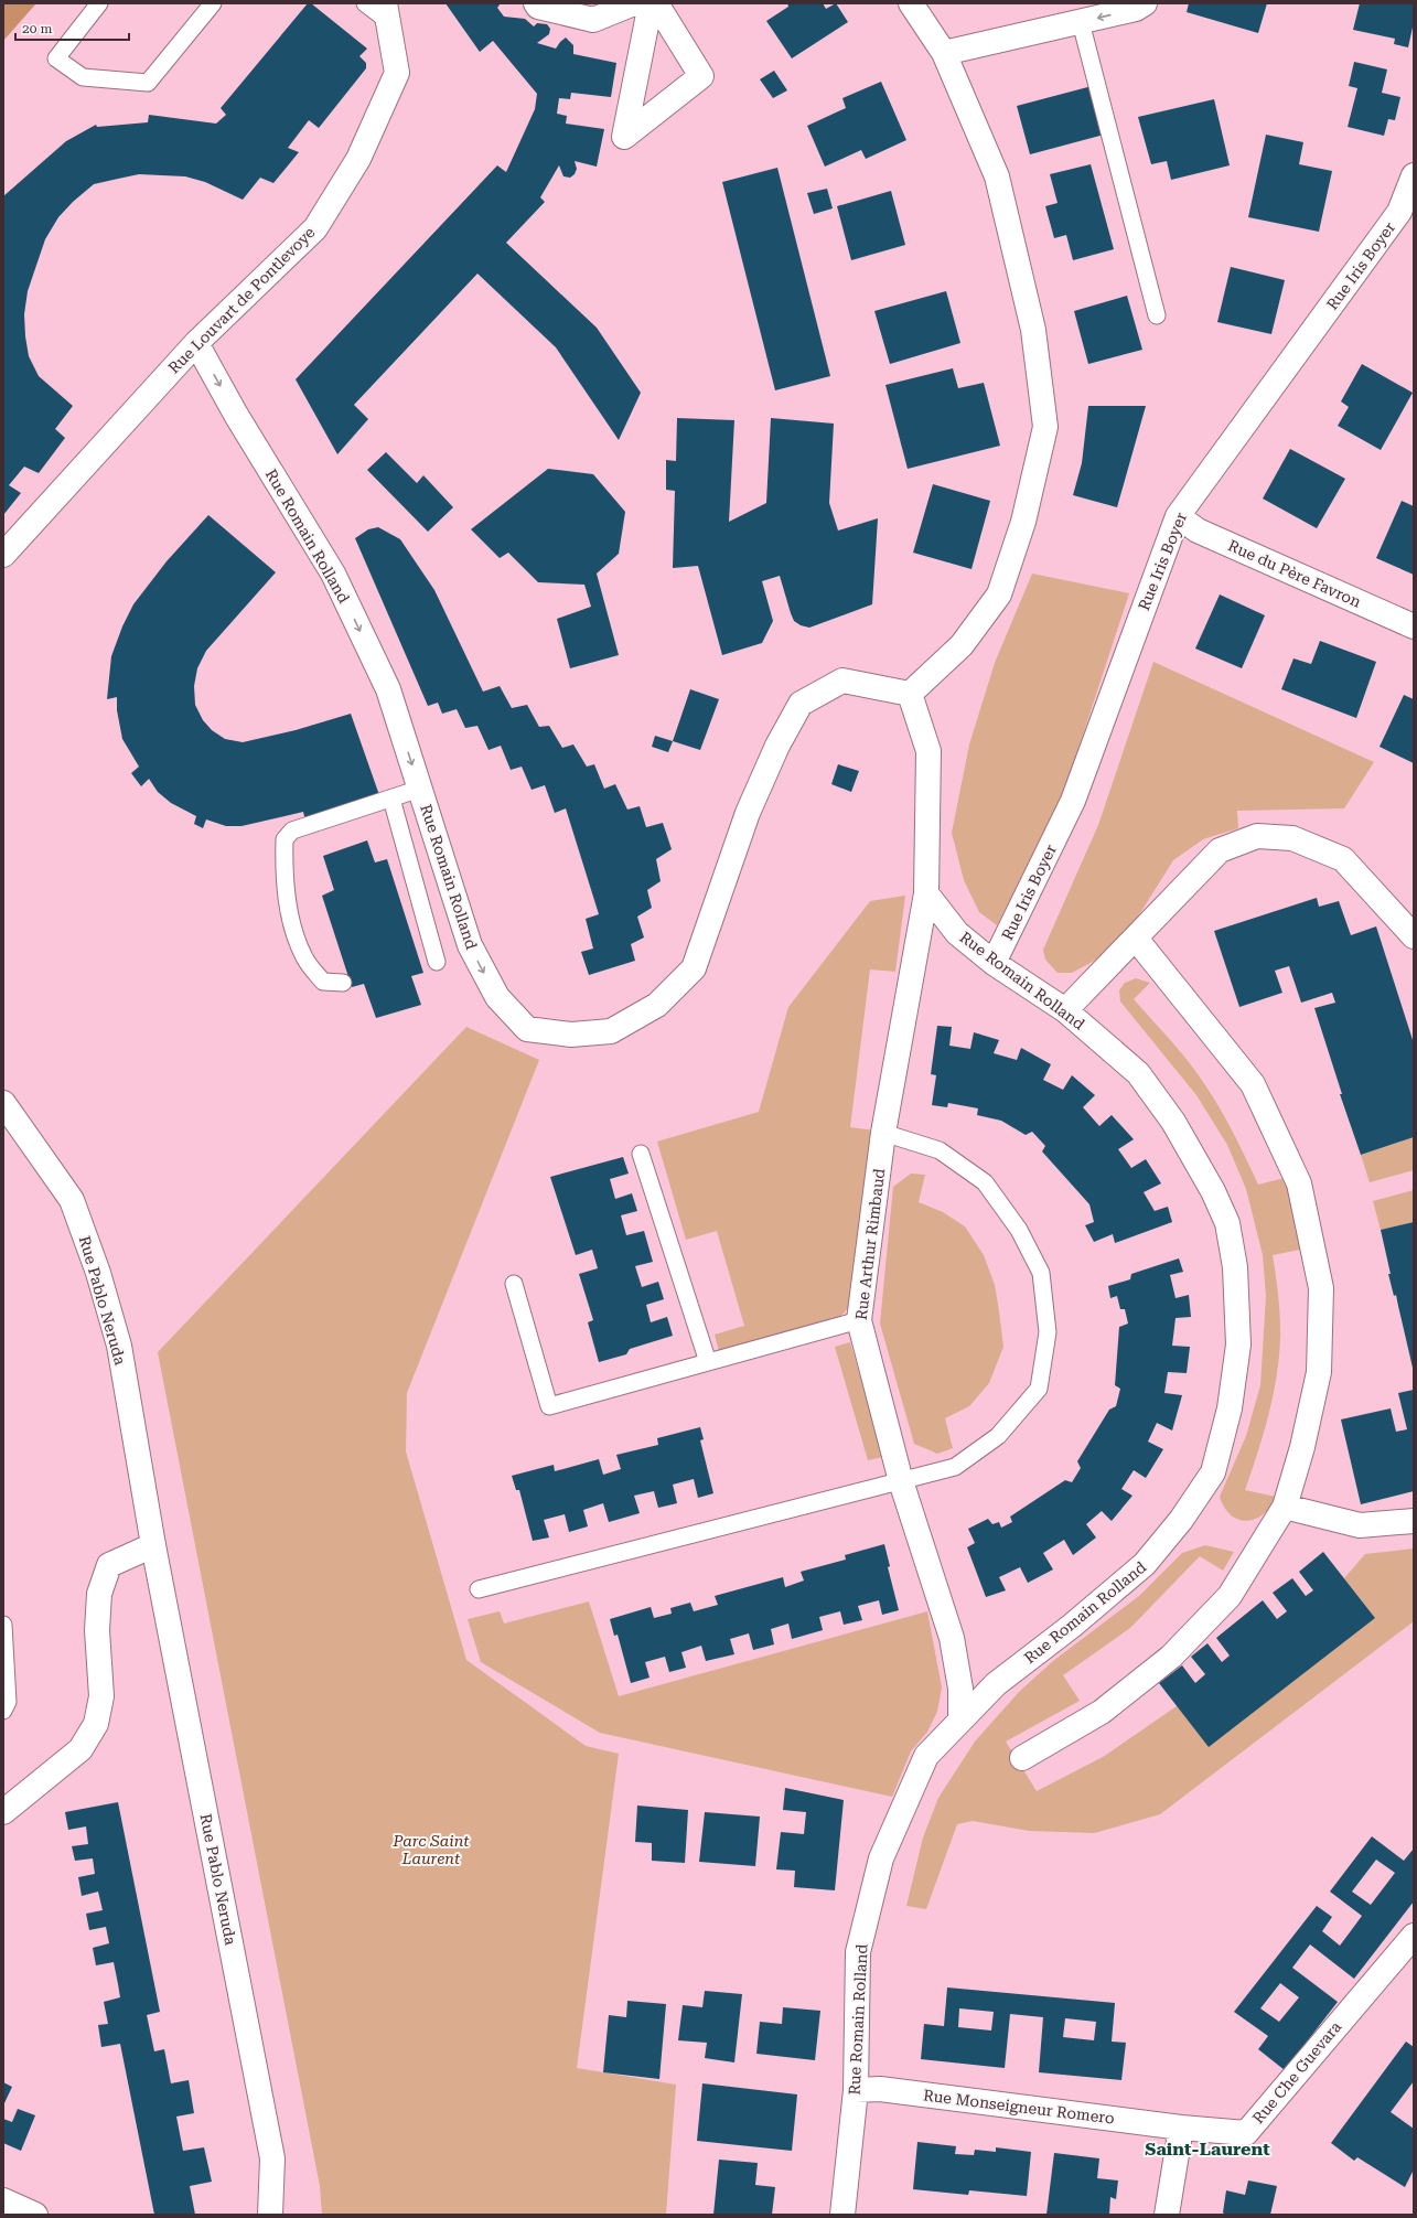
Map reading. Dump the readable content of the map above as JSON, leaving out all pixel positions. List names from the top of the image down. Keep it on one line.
{"streets":{"street":["Rue Iris Boyer","Rue Louvart de Pontlevoye","Rue Romain Rolland","Rue du Père Favron","Rue Arthur Rimbaud","Rue Pablo Neruda","Rue Che Guevara","Rue Monseigneur Romero"]},"crossings":[["Rue Iris Boyer","Rue Romain Rolland"],["Rue Iris Boyer","Rue du Père Favron"],["Rue Louvart de Pontlevoye","Rue Romain Rolland"],["Rue Romain Rolland","Rue Arthur Rimbaud"],["Rue Romain Rolland","Rue Monseigneur Romero"],["Rue Che Guevara","Rue Monseigneur Romero"]],"districts":["Saint-Laurent"],"parks":["Parc Saint Laurent"],"scale_bar":"20 m"}
